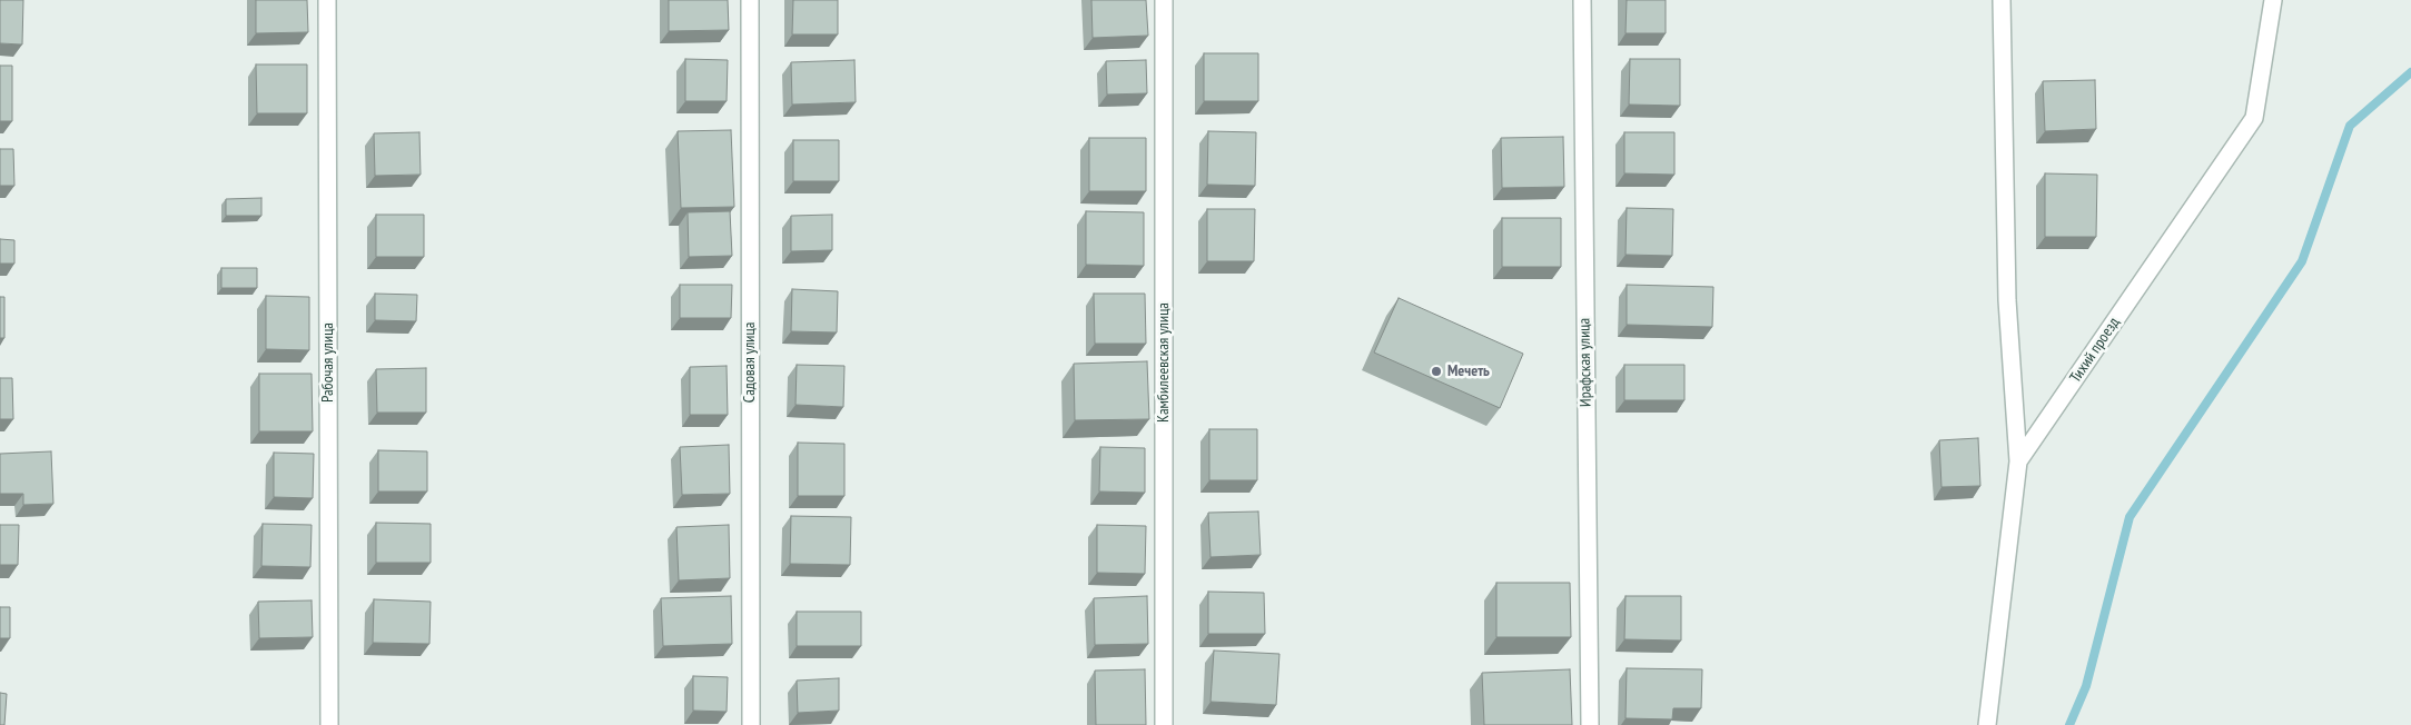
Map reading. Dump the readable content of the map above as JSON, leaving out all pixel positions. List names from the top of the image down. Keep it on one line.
{"streets":{"street":["Тихий проезд","Рабочая улица","Садовая улица","Камбилеевская улица","Ирафская улица"]},"places":["Мечеть"]}
